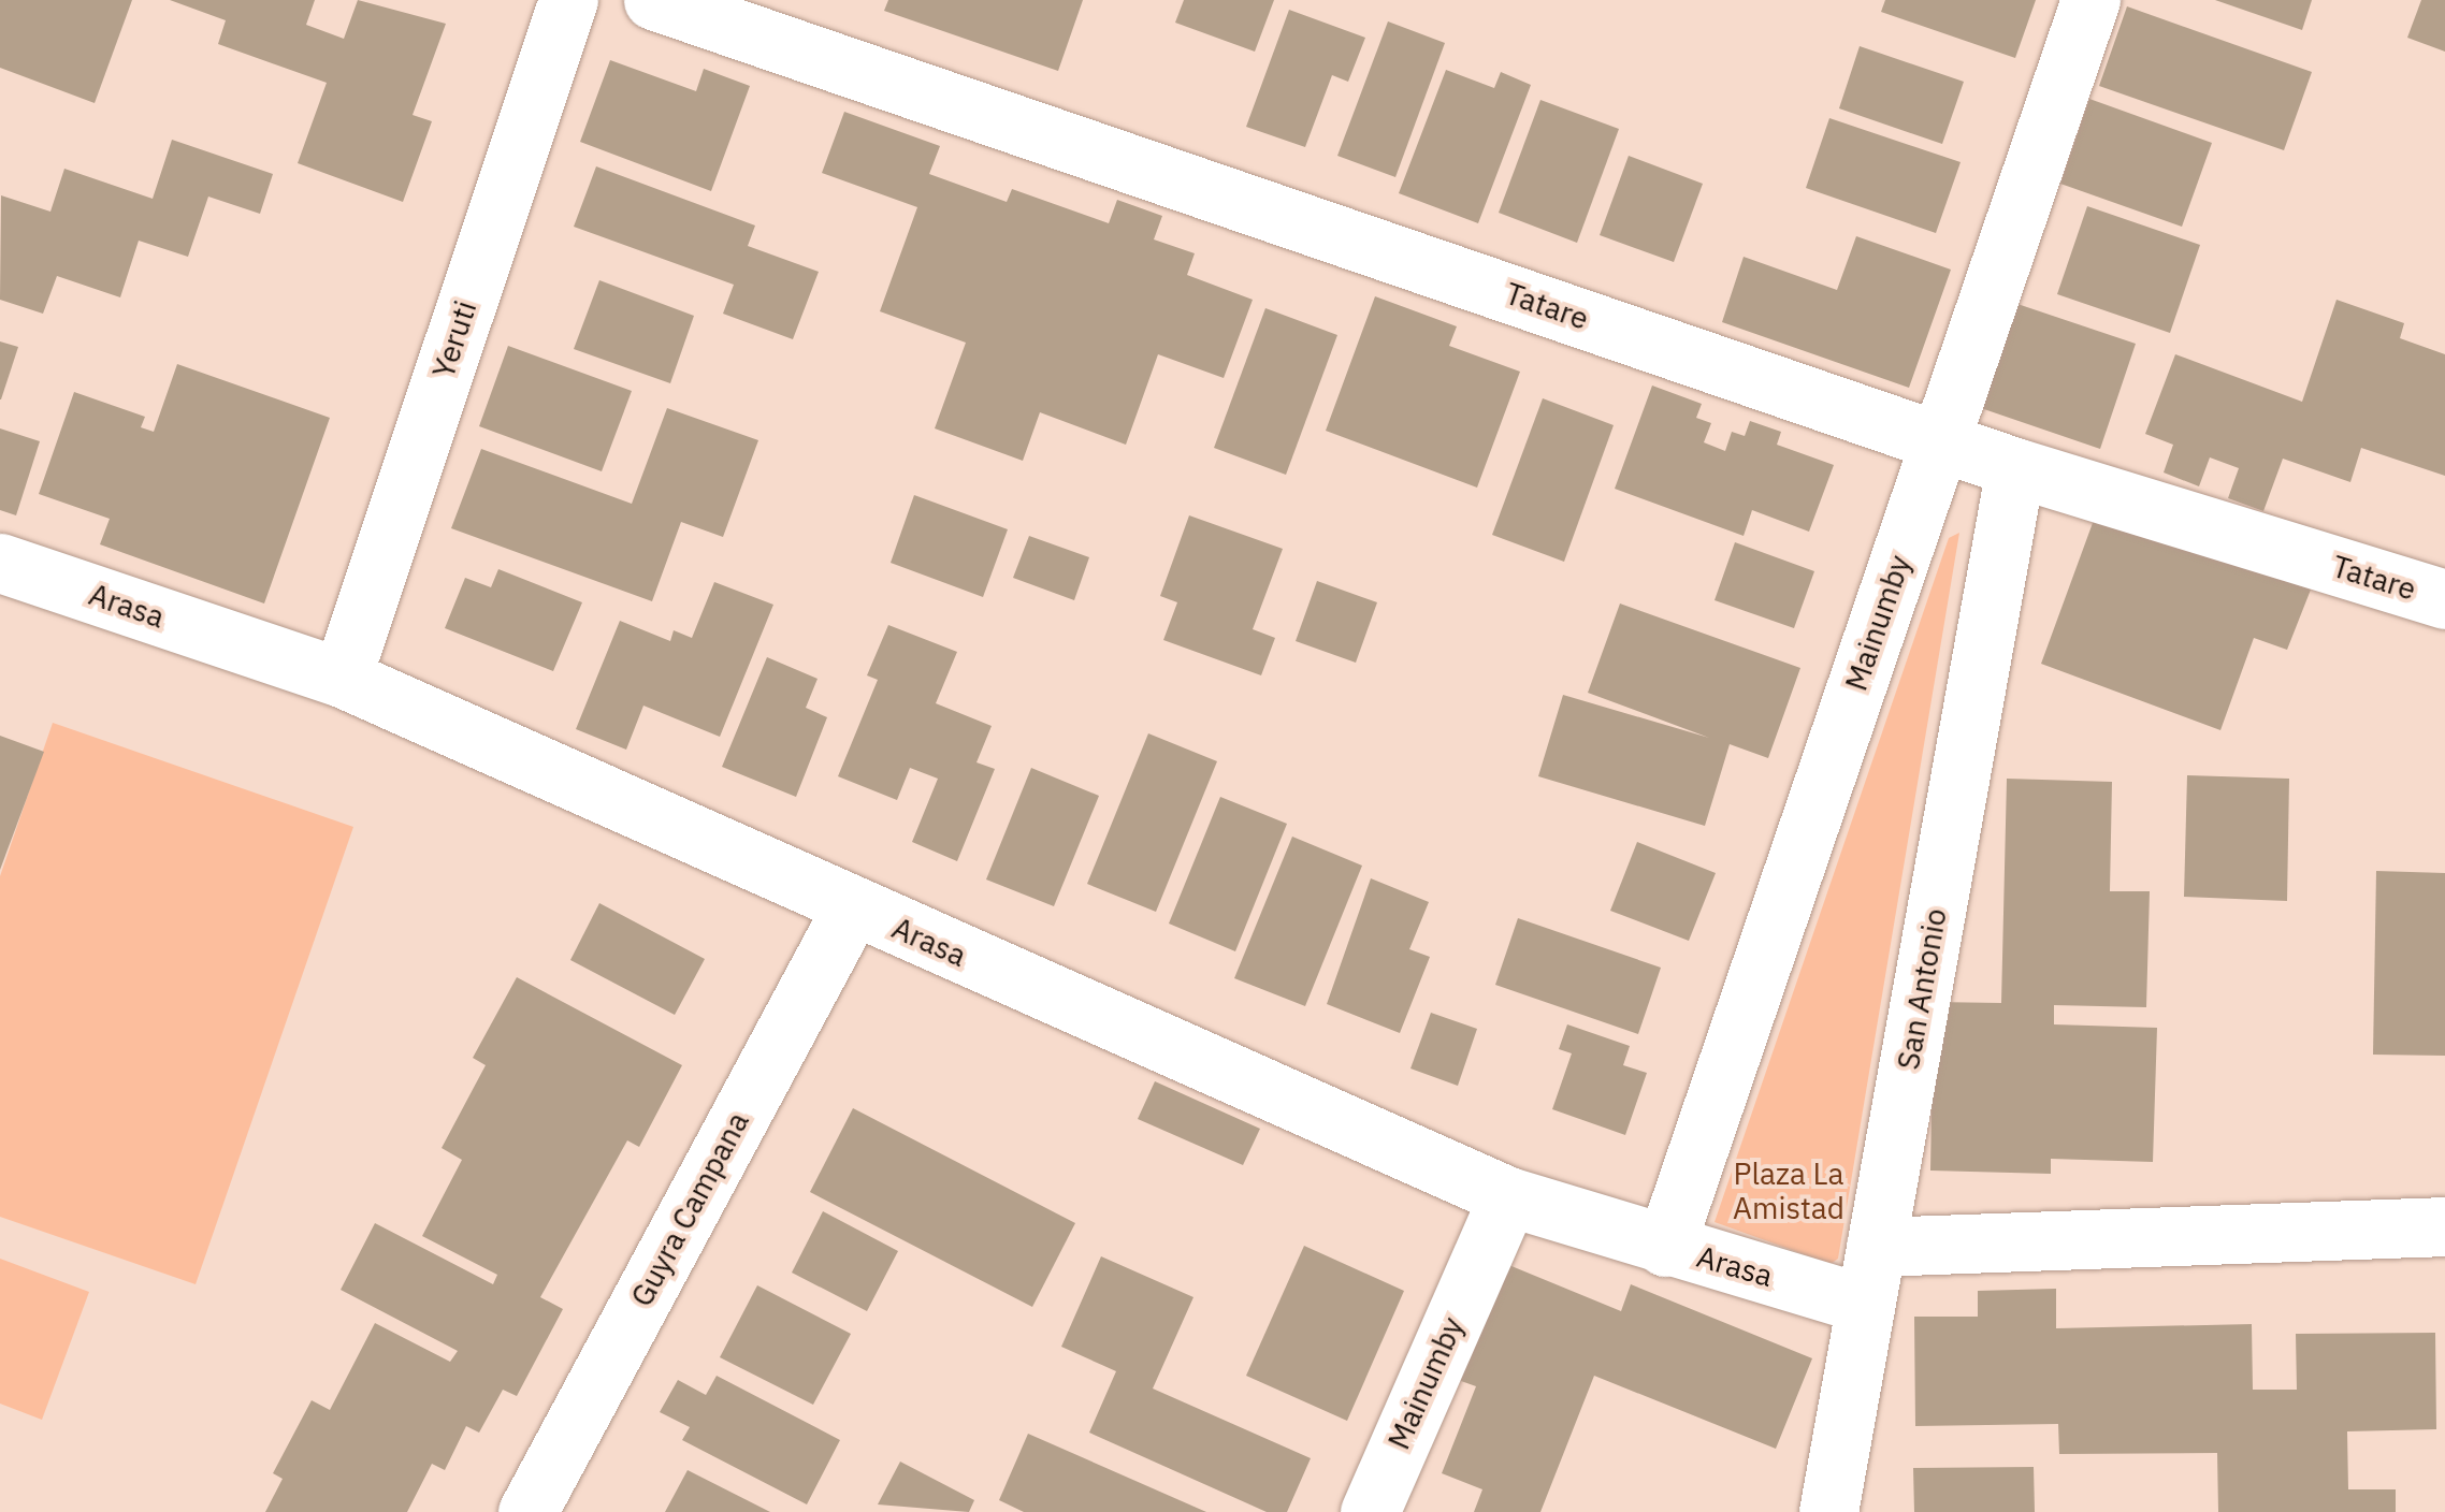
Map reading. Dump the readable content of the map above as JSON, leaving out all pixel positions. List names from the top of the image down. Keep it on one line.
{"streets":{"street":["Tatare","Yeruti","Arasa","Mainumby","San Antonio","Guyra Campana"]},"crossings":[["Tatare","Mainumby"],["Tatare","San Antonio"],["Yeruti","Arasa"],["Arasa","Mainumby"],["Arasa","San Antonio"],["Arasa","Guyra Campana"]],"parks":["Plaza La Amistad"]}
